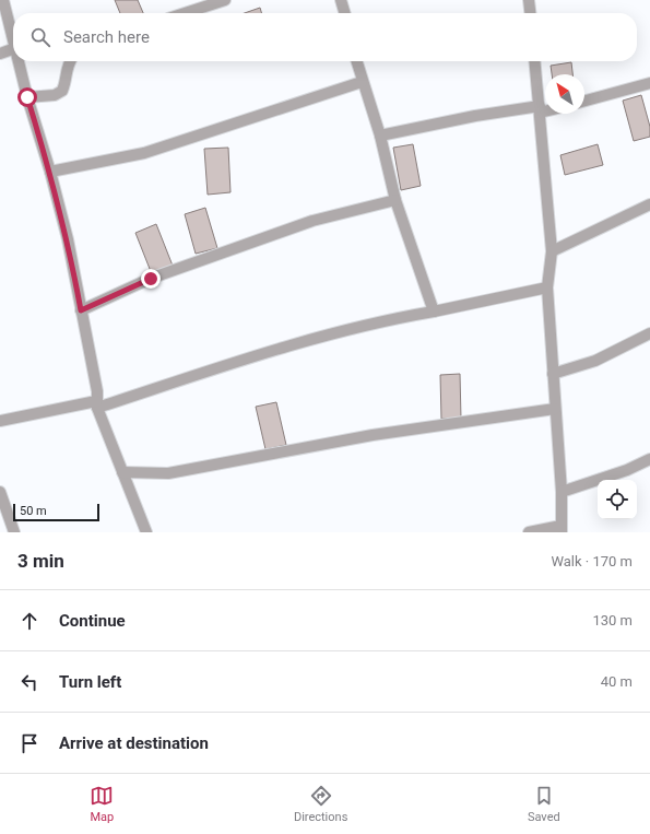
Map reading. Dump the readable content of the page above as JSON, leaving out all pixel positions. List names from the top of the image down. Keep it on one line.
{"scale_bar":"50 m","north":"top left","page":{"search":"Search here","scale":"50 m","heading":["3 min","Walk · 170 m"],"list":[["Continue","130 m"],["Turn left","40 m"],"Arrive at destination"],"nav":["Map","Directions","Saved"]}}
